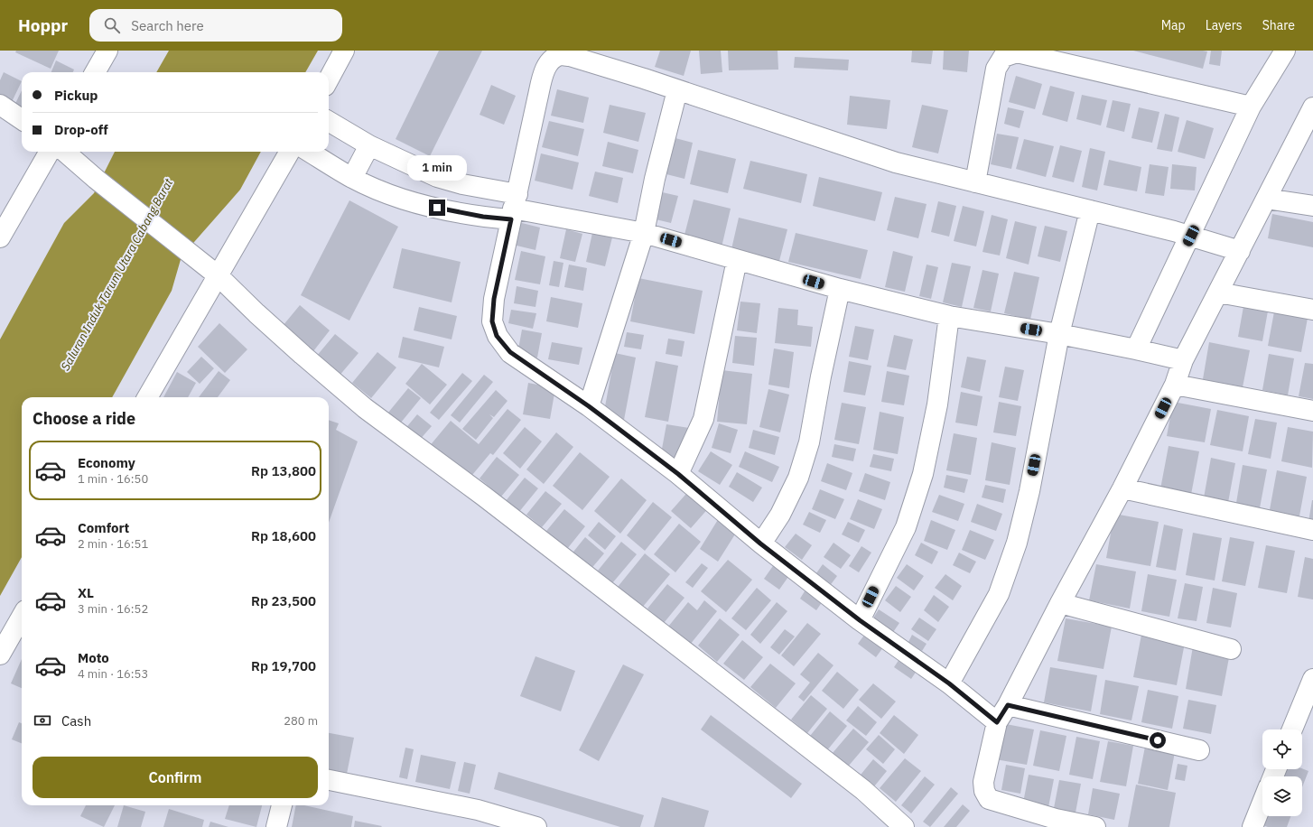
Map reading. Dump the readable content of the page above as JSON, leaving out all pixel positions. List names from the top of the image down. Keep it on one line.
{"water":["Saluran Induk Tarum Utara Cabang Barat"],"page":{"header":"Hoppr","search":"Search here","nav":["Map","Layers","Share"],"banner":["Pickup","Drop-off"],"bubble":"1 min","heading":"Choose a ride","list":[{"name":"Economy","note":"1 min · 16:50","value":"Rp 13,800"},{"name":"Comfort","note":"2 min · 16:51","value":"Rp 18,600"},{"name":"XL","note":"3 min · 16:52","value":"Rp 23,500"},{"name":"Moto","note":"4 min · 16:53","value":"Rp 19,700"}],"pay":["Cash","280 m"],"buttons":"Confirm"}}
